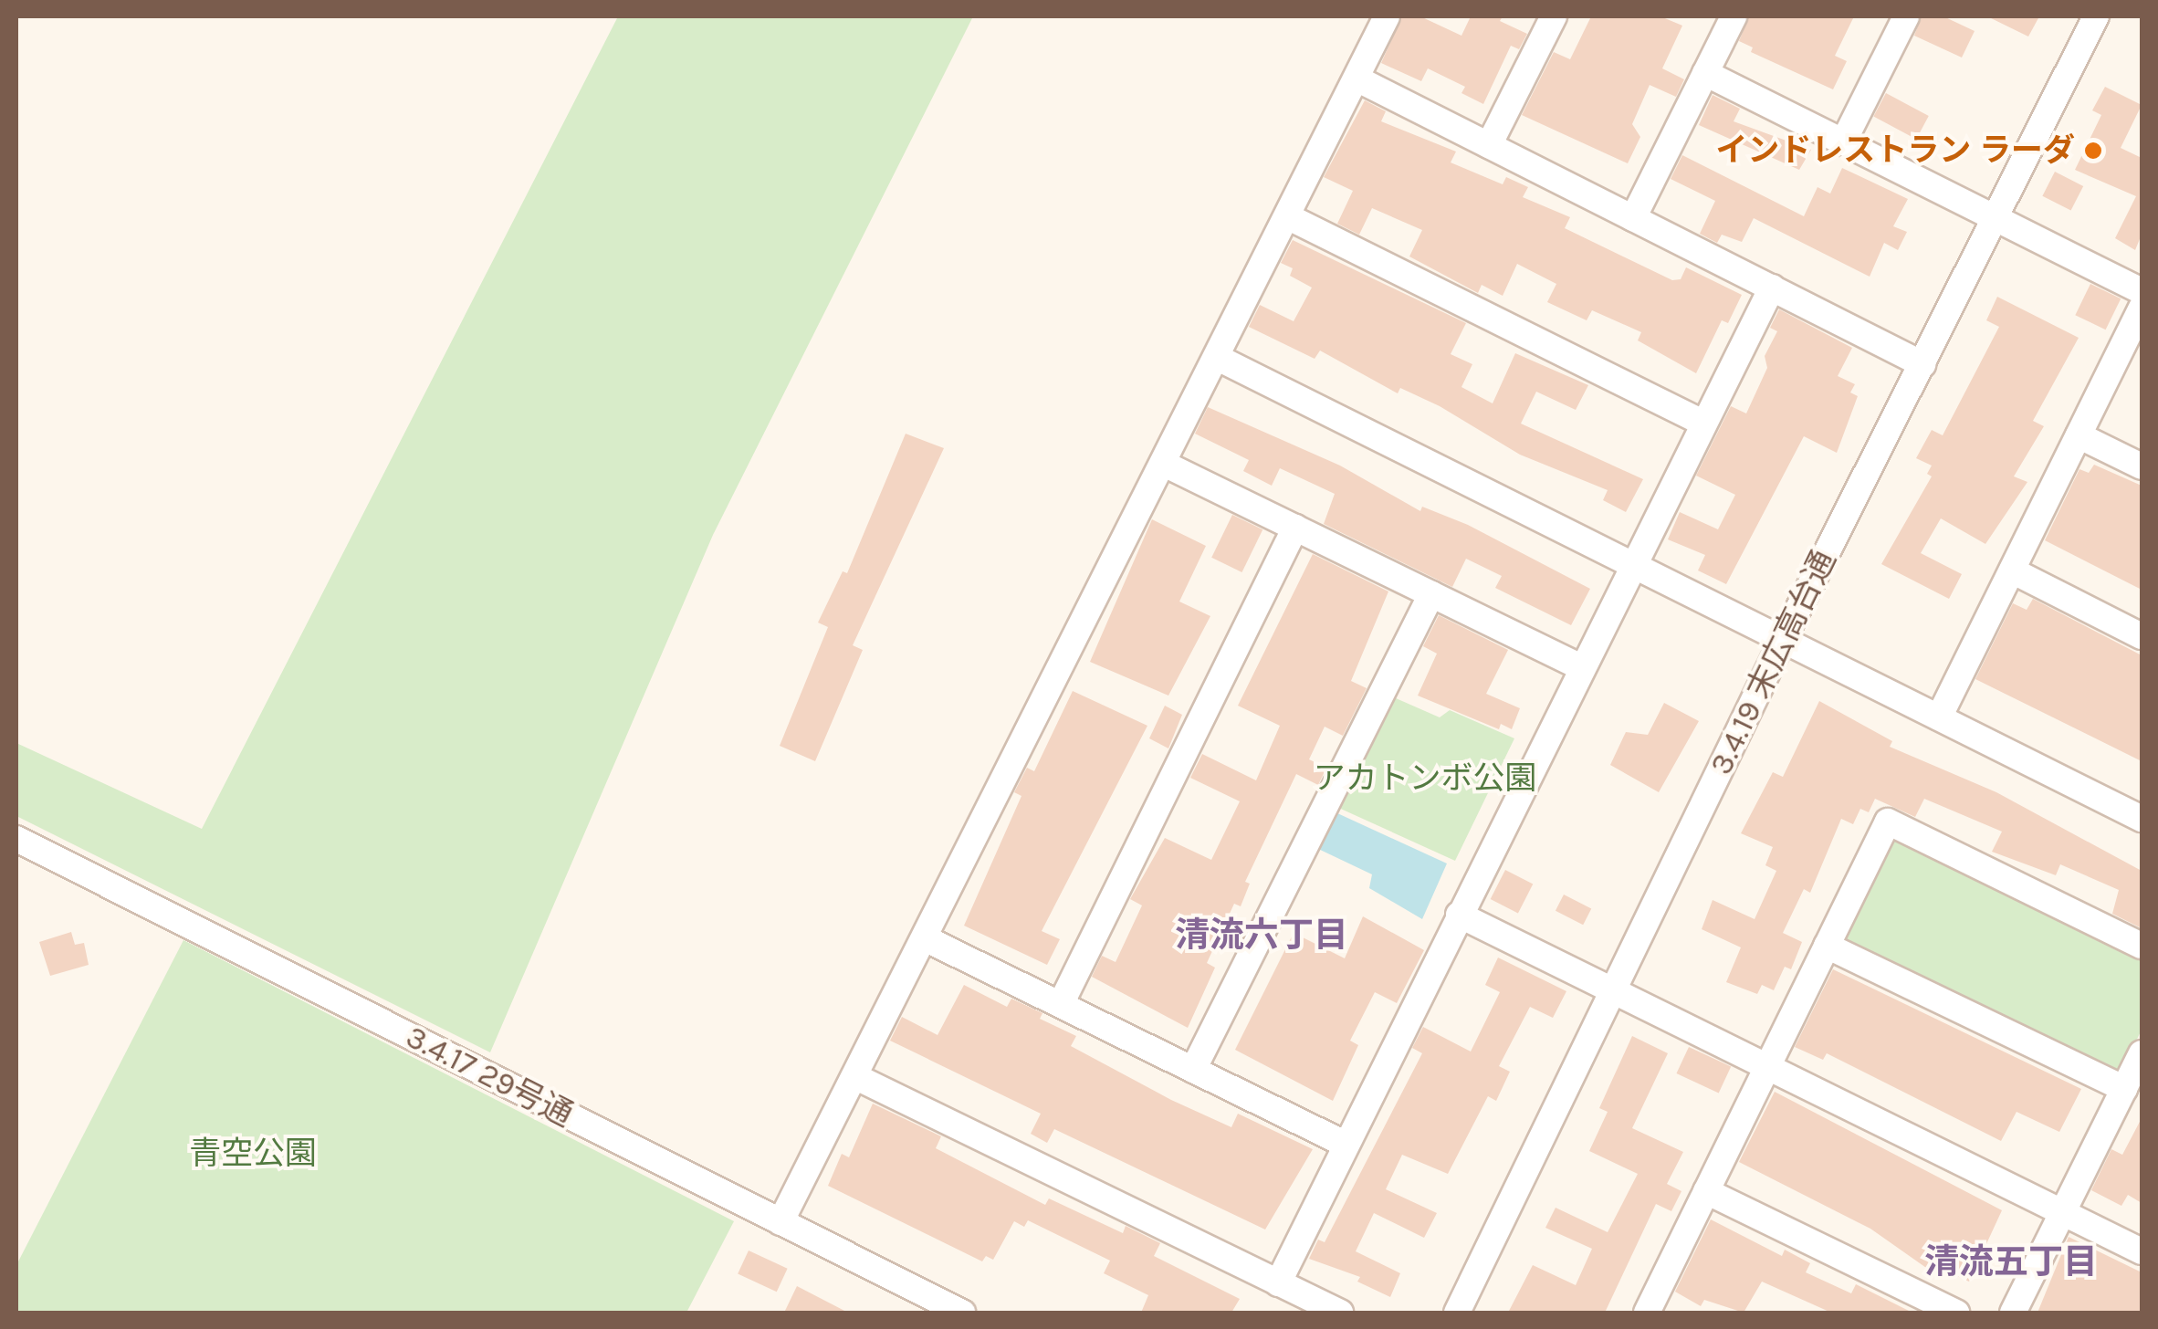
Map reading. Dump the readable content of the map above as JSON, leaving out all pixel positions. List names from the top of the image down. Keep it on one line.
{"streets":{"street":["3.4.19 末広高台通","3.4.17 29号通"]},"districts":["清流六丁目","清流五丁目"],"parks":["アカトンボ公園","青空公園"],"places":["インドレストラン ラーダ"]}
